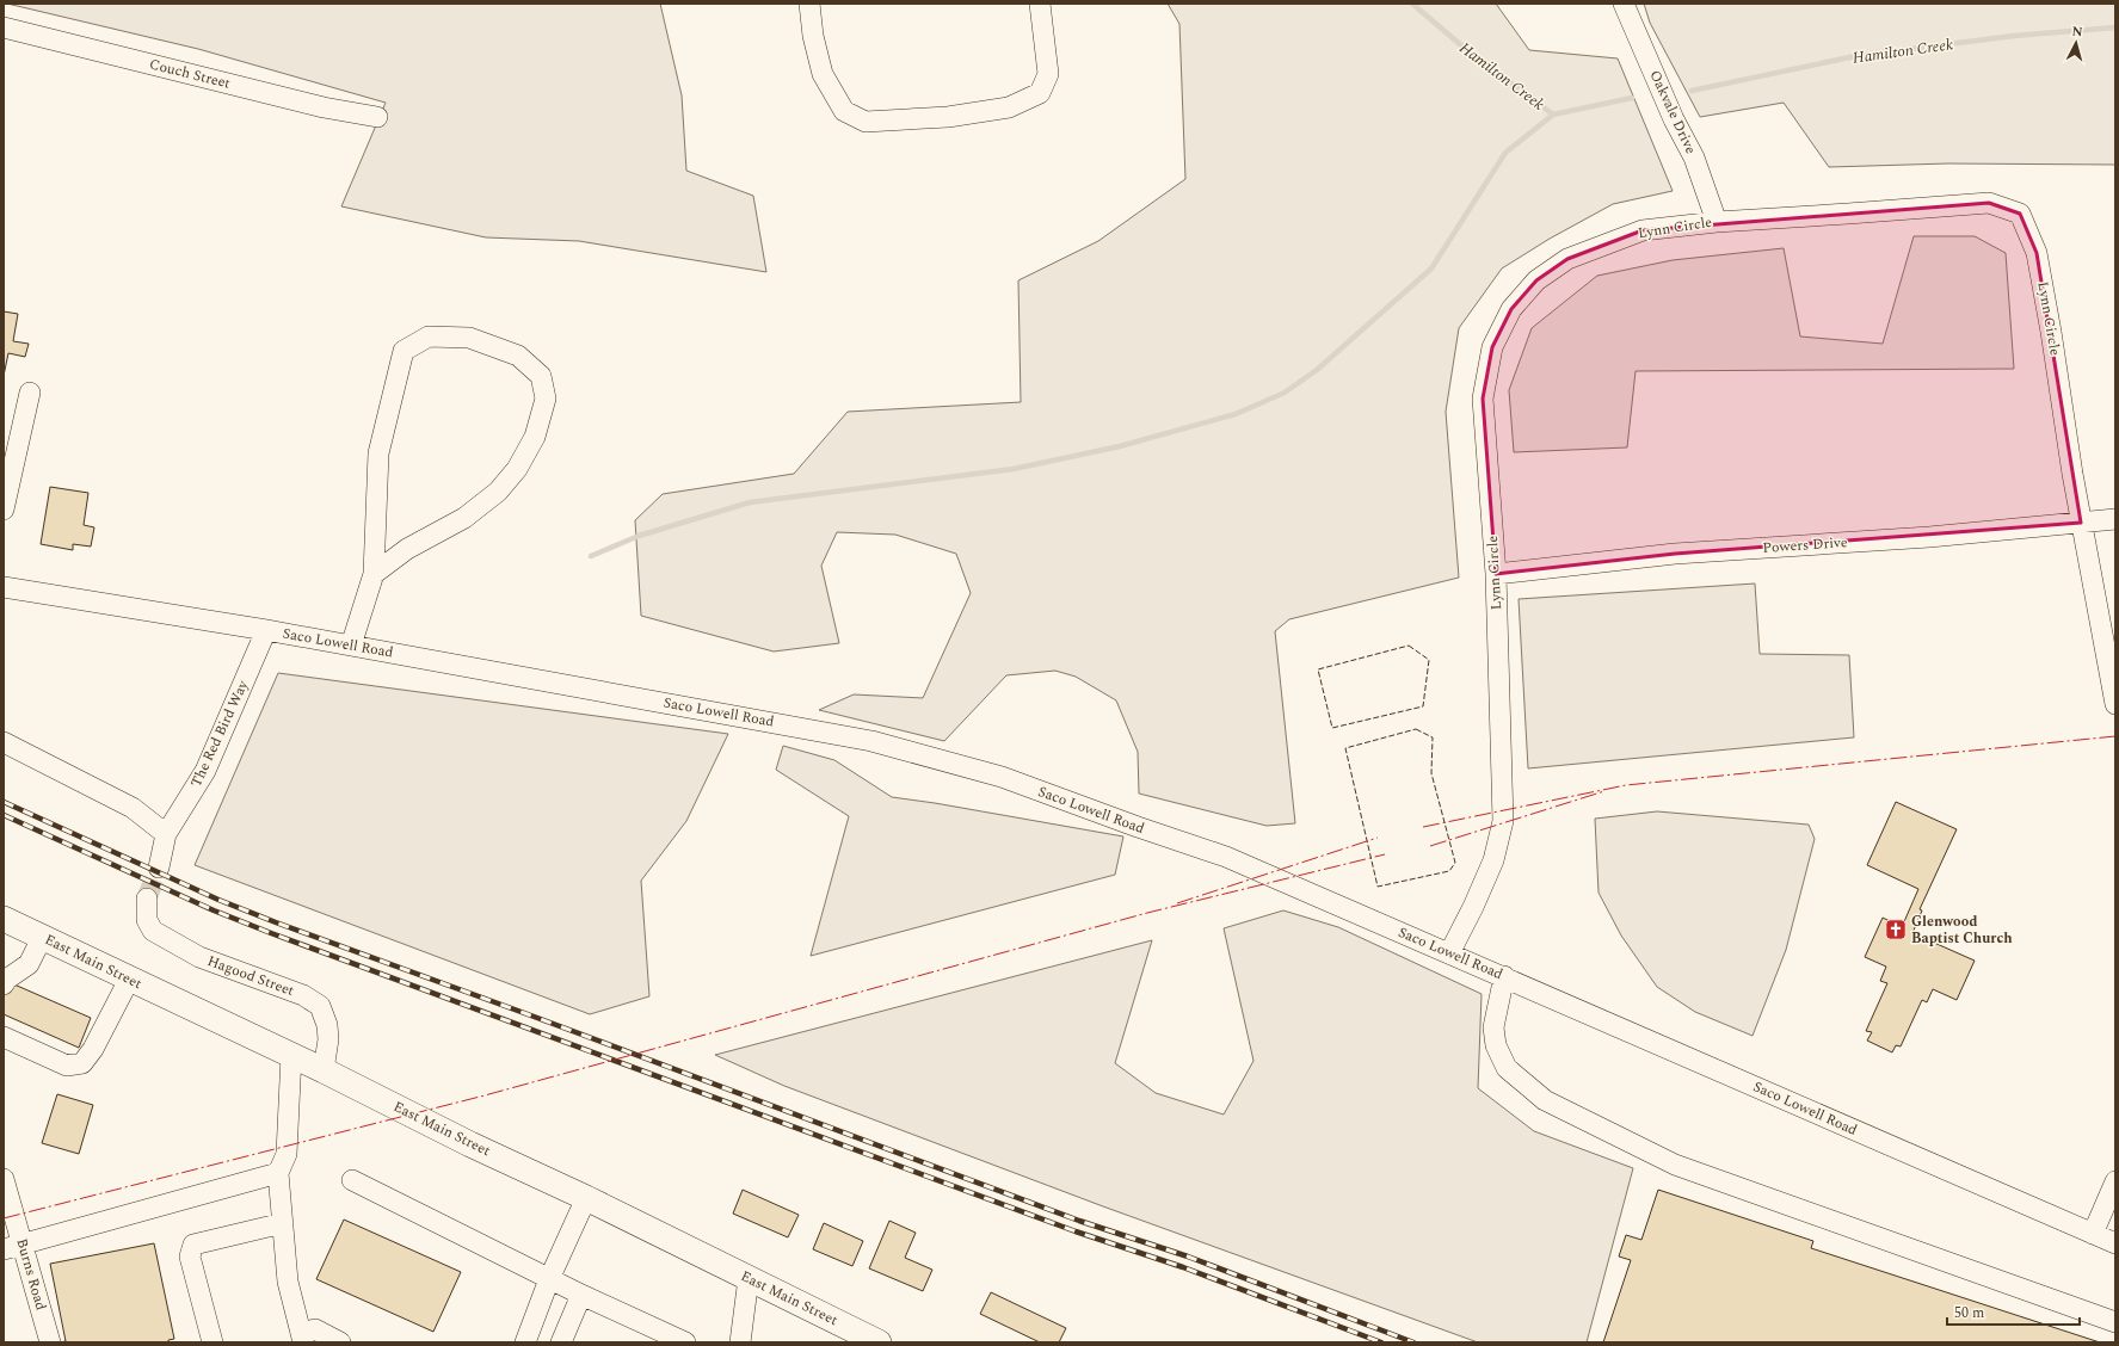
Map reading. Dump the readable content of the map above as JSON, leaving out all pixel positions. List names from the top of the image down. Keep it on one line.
{"streets":{"main road":["East Main Street"],"street":["Couch Street","Oakvale Drive","Lynn Circle","Powers Drive","Saco Lowell Road","The Red Bird Way","Hagood Street","Burns Road"]},"crossings":[["Oakvale Drive","Lynn Circle"],["Lynn Circle","Powers Drive"],["Lynn Circle","Saco Lowell Road"],["Saco Lowell Road","The Red Bird Way"],["East Main Street","Hagood Street"]],"water":["Hamilton Creek"],"places":{"church":["Glenwood Baptist Church"]},"scale_bar":"50 m","north":"top"}
